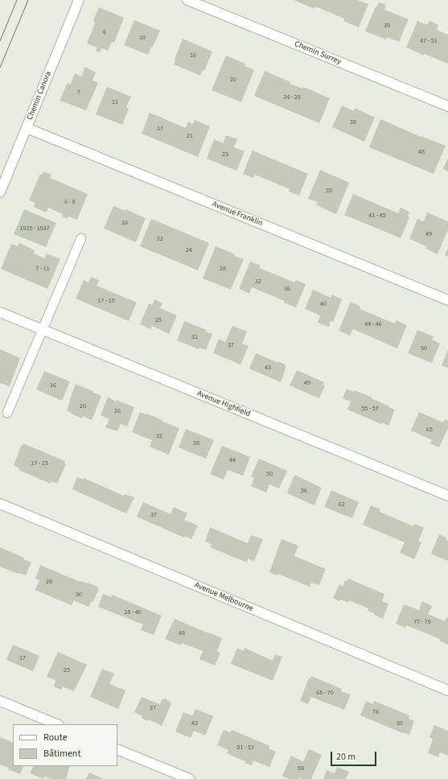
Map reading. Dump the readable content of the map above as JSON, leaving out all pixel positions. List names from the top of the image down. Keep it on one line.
{"streets":{"street":["Chemin Surrey","Chemin Canora","Avenue Franklin","Avenue Highfield","Avenue Melbourne"]},"crossings":[["Chemin Canora","Avenue Franklin"]],"house_numbers":["39","6","10","47 - 51","16","20","7","24 - 28","11","38","17","21","48","25","35","6 - 8","41 - 45","16","1935 - 1937","49","22","24","7 - 11","28","32","36","17 - 19","40","25","44 - 46","31","37","50","43","49","16","20","55 - 57","26","65","32","38","44","17 - 19","50","56","62","37","28","30","38 - 40","77 - 79","48","17","25","68 - 70","37","78","43","80","51 - 53","59"],"legend":["Route","Bâtiment"],"scale_bar":"20 m"}
